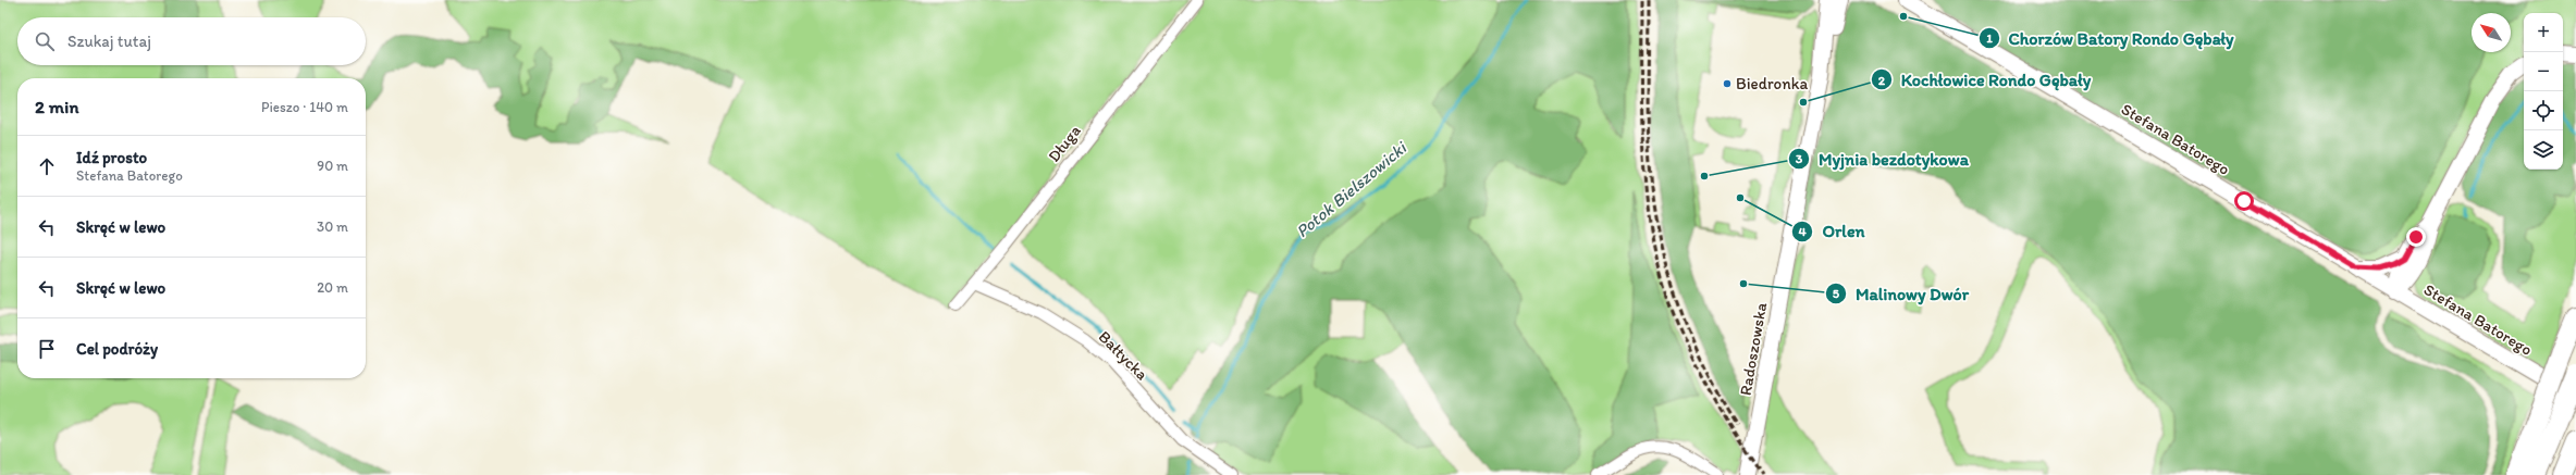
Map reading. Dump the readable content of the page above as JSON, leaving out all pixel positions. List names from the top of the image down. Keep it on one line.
{"streets":{"street":["Stefana Batorego","Długa","Radoszowska","Bałtycka"]},"crossings":[["Długa","Bałtycka"]],"water":["Potok Bielszowicki"],"places":["Chorzów Batory Rondo Gębały","Biedronka","Kochłowice Rondo Gębały","Myjnia bezdotykowa","Orlen","Malinowy Dwór"],"north":"top left","page":{"map_buttons":["+","−"],"search":"Szukaj tutaj","heading":["2 min","Pieszo · 140 m"],"list":[["Idź prosto","Stefana Batorego","90 m"],["Skręć w lewo","30 m"],["Skręć w lewo","20 m"],"Cel podróży"]}}
